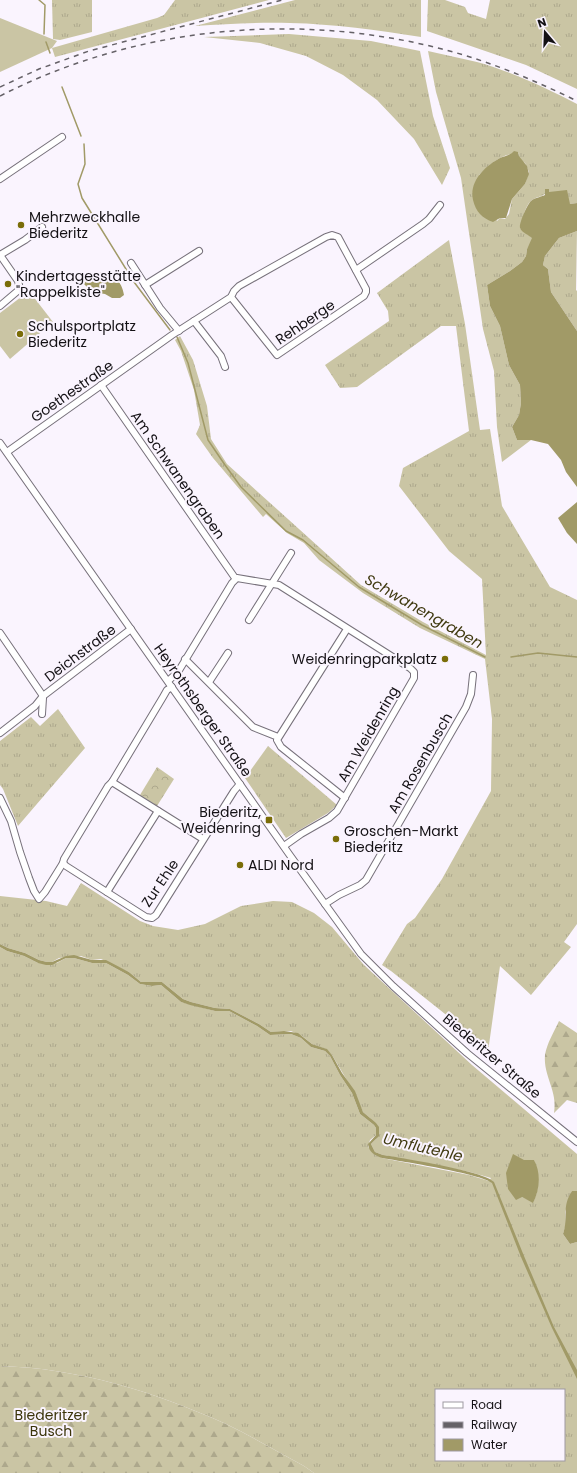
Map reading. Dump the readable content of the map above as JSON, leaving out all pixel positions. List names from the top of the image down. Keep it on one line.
{"streets":{"street":["Rehberge","Goethestraße","Am Schwanengraben","Deichstraße","Heyrothsberger Straße","Am Weidenring","Am Rosenbusch","Zur Ehle","Biederitzer Straße"]},"crossings":[["Rehberge","Goethestraße"],["Goethestraße","Am Schwanengraben"],["Goethestraße","Heyrothsberger Straße"],["Deichstraße","Heyrothsberger Straße"],["Heyrothsberger Straße","Am Weidenring"],["Heyrothsberger Straße","Am Rosenbusch"],["Heyrothsberger Straße","Zur Ehle"],["Heyrothsberger Straße","Biederitzer Straße"]],"water":["Schwanengraben","Umflutehle"],"parks":["Biederitzer Busch"],"places":{"other":["Mehrzweckhalle Biederitz","Kindertagesstätte \"Rappelkiste\"","Schulsportplatz Biederitz","Weidenringparkplatz","Groschen-Markt Biederitz","ALDI Nord"],"transit":["Biederitz, Weidenring"]},"legend":["Road","Railway","Water"],"north":"top"}
